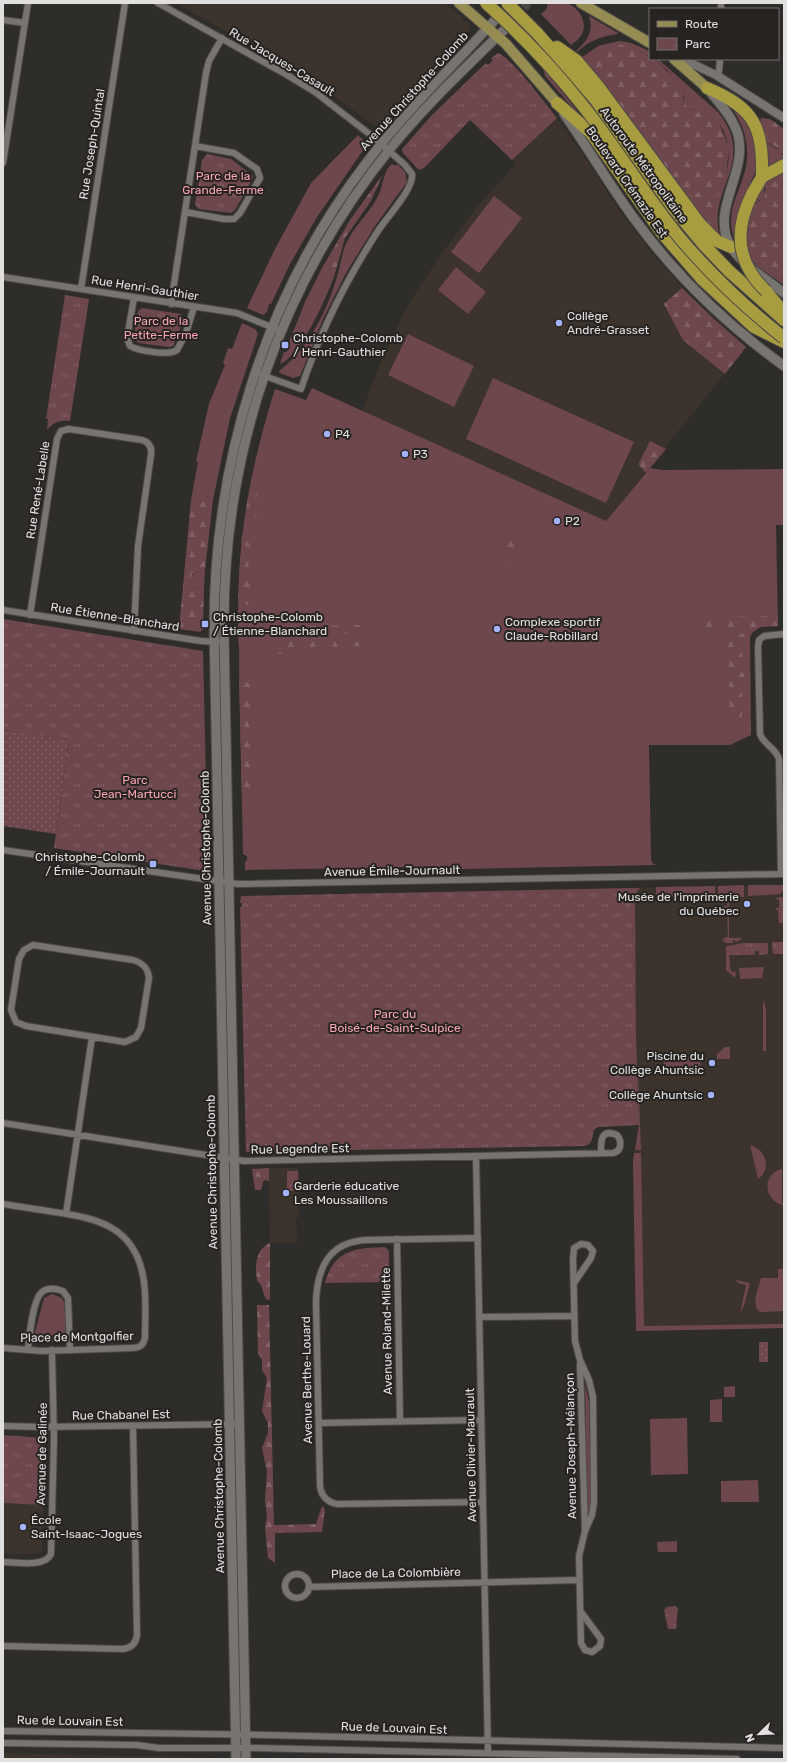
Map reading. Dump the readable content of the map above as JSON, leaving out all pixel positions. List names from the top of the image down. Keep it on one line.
{"streets":{"highway":["Autoroute Métropolitaine"],"main road":["Avenue Christophe-Colomb","Boulevard Crémazie Est"],"street":["Rue Jacques-Casault","Rue Joseph-Quintal","Rue Henri-Gauthier","Rue René-Labelle","Rue Étienne-Blanchard","Avenue Émile-Journault","Rue Legendre Est","Avenue Roland-Milette","Place de Montgolfier","Avenue Berthe-Louard","Rue Chabanel Est","Avenue Joseph-Mélançon","Avenue de Galinée","Avenue Olivier-Maurault","Place de La Colombière","Rue de Louvain Est"]},"crossings":[["Rue Jacques-Casault","Avenue Christophe-Colomb"],["Avenue Christophe-Colomb","Boulevard Crémazie Est"],["Avenue Christophe-Colomb","Rue Henri-Gauthier"],["Avenue Christophe-Colomb","Rue Étienne-Blanchard"],["Avenue Christophe-Colomb","Avenue Émile-Journault"],["Avenue Christophe-Colomb","Rue Legendre Est"],["Avenue Christophe-Colomb","Rue Chabanel Est"],["Avenue Christophe-Colomb","Rue de Louvain Est"],["Rue Joseph-Quintal","Rue Henri-Gauthier"],["Rue René-Labelle","Rue Étienne-Blanchard"],["Rue Legendre Est","Avenue Olivier-Maurault"],["Avenue Roland-Milette","Avenue Berthe-Louard"],["Place de Montgolfier","Avenue de Galinée"],["Avenue Berthe-Louard","Avenue Olivier-Maurault"],["Rue Chabanel Est","Avenue de Galinée"],["Avenue Olivier-Maurault","Place de La Colombière"],["Avenue Olivier-Maurault","Rue de Louvain Est"]],"parks":["Parc de la Grande-Ferme","Parc de la Petite-Ferme","Parc Jean-Martucci","Parc du Boisé-de-Saint-Sulpice"],"places":{"other":["Collège André-Grasset","P4","P3","P2","Complexe sportif Claude-Robillard","Musée de l'imprimerie du Québec","Piscine du Collège Ahuntsic","Collège Ahuntsic","Garderie éducative Les Moussaillons","École Saint-Isaac-Jogues"],"transit":["Christophe-Colomb / Henri-Gauthier","Christophe-Colomb / Étienne-Blanchard","Christophe-Colomb / Émile-Journault"]},"legend":["Route","Parc"],"north":"bottom left"}
